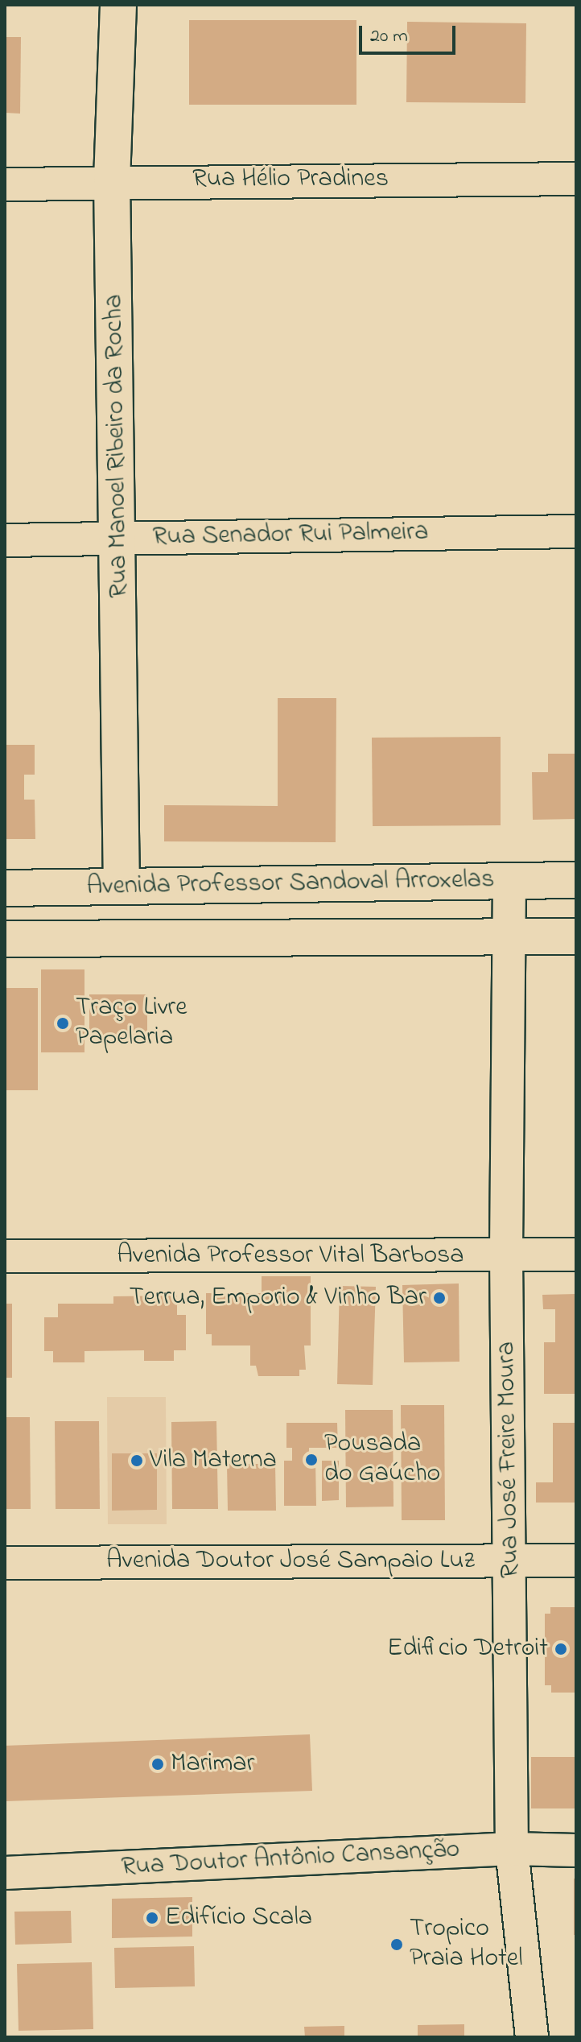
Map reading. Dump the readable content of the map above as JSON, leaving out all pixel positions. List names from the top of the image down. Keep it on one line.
{"streets":{"street":["Rua Hélio Pradines","Rua Manoel Ribeiro da Rocha","Rua Senador Rui Palmeira","Avenida Professor Sandoval Arroxelas","Avenida Professor Vital Barbosa","Rua José Freire Moura","Avenida Doutor José Sampaio Luz","Rua Doutor Antônio Cansanção"]},"crossings":[["Rua Hélio Pradines","Rua Manoel Ribeiro da Rocha"],["Rua Manoel Ribeiro da Rocha","Rua Senador Rui Palmeira"],["Rua Manoel Ribeiro da Rocha","Avenida Professor Sandoval Arroxelas"],["Avenida Professor Sandoval Arroxelas","Rua José Freire Moura"],["Avenida Professor Vital Barbosa","Rua José Freire Moura"],["Rua José Freire Moura","Avenida Doutor José Sampaio Luz"],["Rua José Freire Moura","Rua Doutor Antônio Cansanção"]],"places":["Traço Livre Papelaria","Terrua, Emporio & Vinho Bar","Pousada do Gaúcho","Vila Materna","Edificio Detroit","Marimar","Edifício Scala","Tropico Praia Hotel"],"scale_bar":"20 m"}
